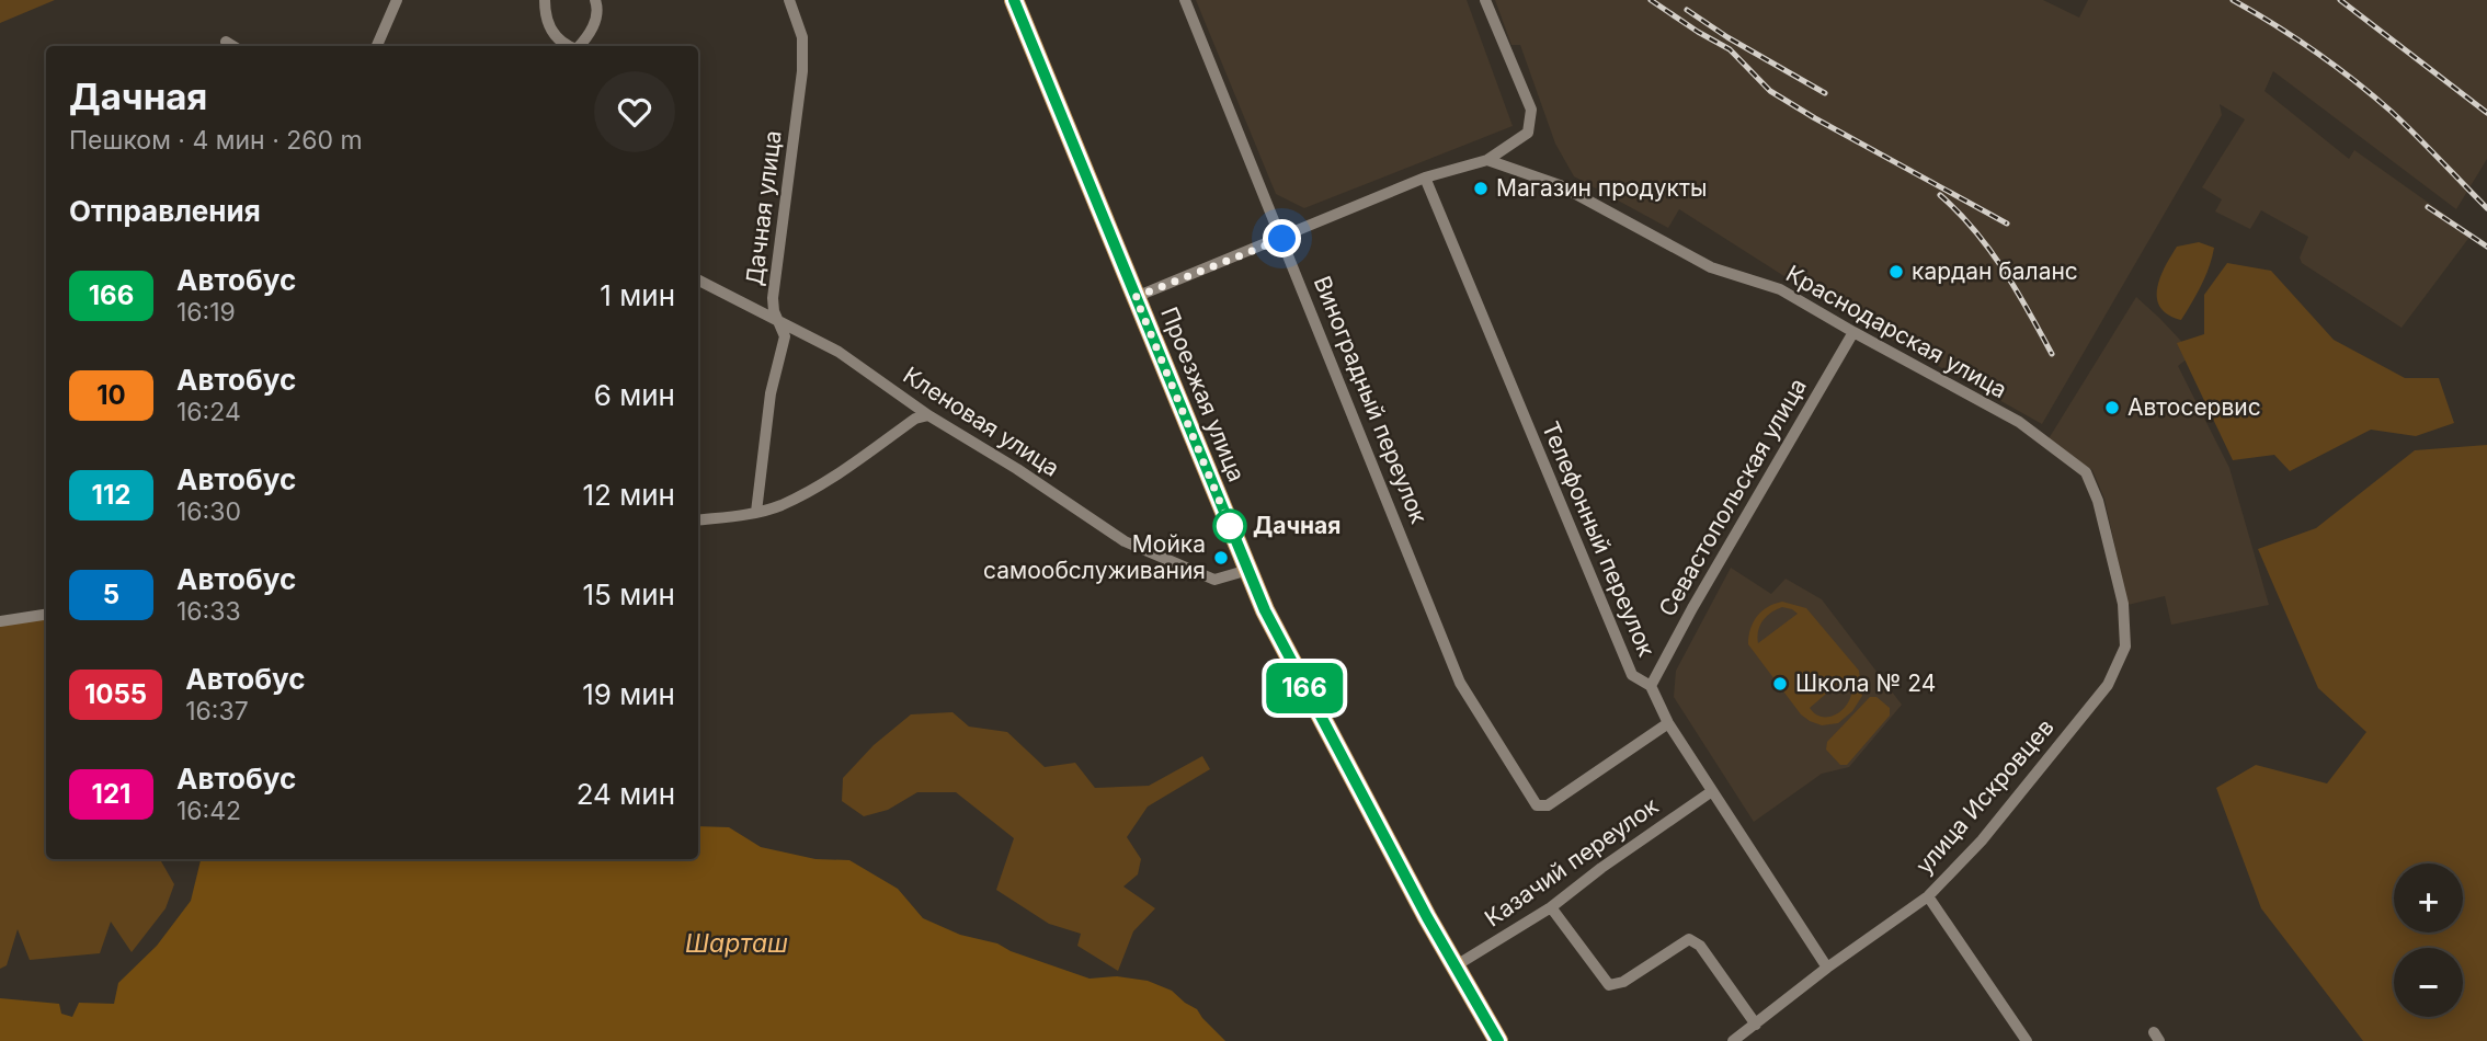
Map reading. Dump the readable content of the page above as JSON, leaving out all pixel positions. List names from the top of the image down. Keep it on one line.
{"streets":{"main road":["Проезжая улица"],"street":["Дачная улица","Краснодарская улица","Виноградный переулок","Кленовая улица","Севастопольская улица","Телефонный переулок","улица Искровцев","Казачий переулок"]},"crossings":[["Дачная улица","Кленовая улица"],["Краснодарская улица","Севастопольская улица"],["Краснодарская улица","улица Искровцев"],["Проезжая улица","Кленовая улица"],["Проезжая улица","Казачий переулок"],["Виноградный переулок","Телефонный переулок"],["Севастопольская улица","Телефонный переулок"],["Телефонный переулок","улица Искровцев"],["Телефонный переулок","Казачий переулок"]],"water":["Шарташ"],"places":["Магазин продукты","кардан баланс","Автосервис","Дачная","Мойка самообслуживания","Школа № 24"],"lines":["bus line 166"],"page":{"on_map":"166","heading":[["Дачная","Пешком · 4 мин · 260 m"],"Отправления"],"list":[{"mark":"166","name":"Автобус","note":"16:19","value":"1 мин"},{"mark":"10","name":"Автобус","note":"16:24","value":"6 мин"},{"mark":"112","name":"Автобус","note":"16:30","value":"12 мин"},{"mark":"5","name":"Автобус","note":"16:33","value":"15 мин"},{"mark":"1055","name":"Автобус","note":"16:37","value":"19 мин"},{"mark":"121","name":"Автобус","note":"16:42","value":"24 мин"}],"map_buttons":["+","−"]}}
